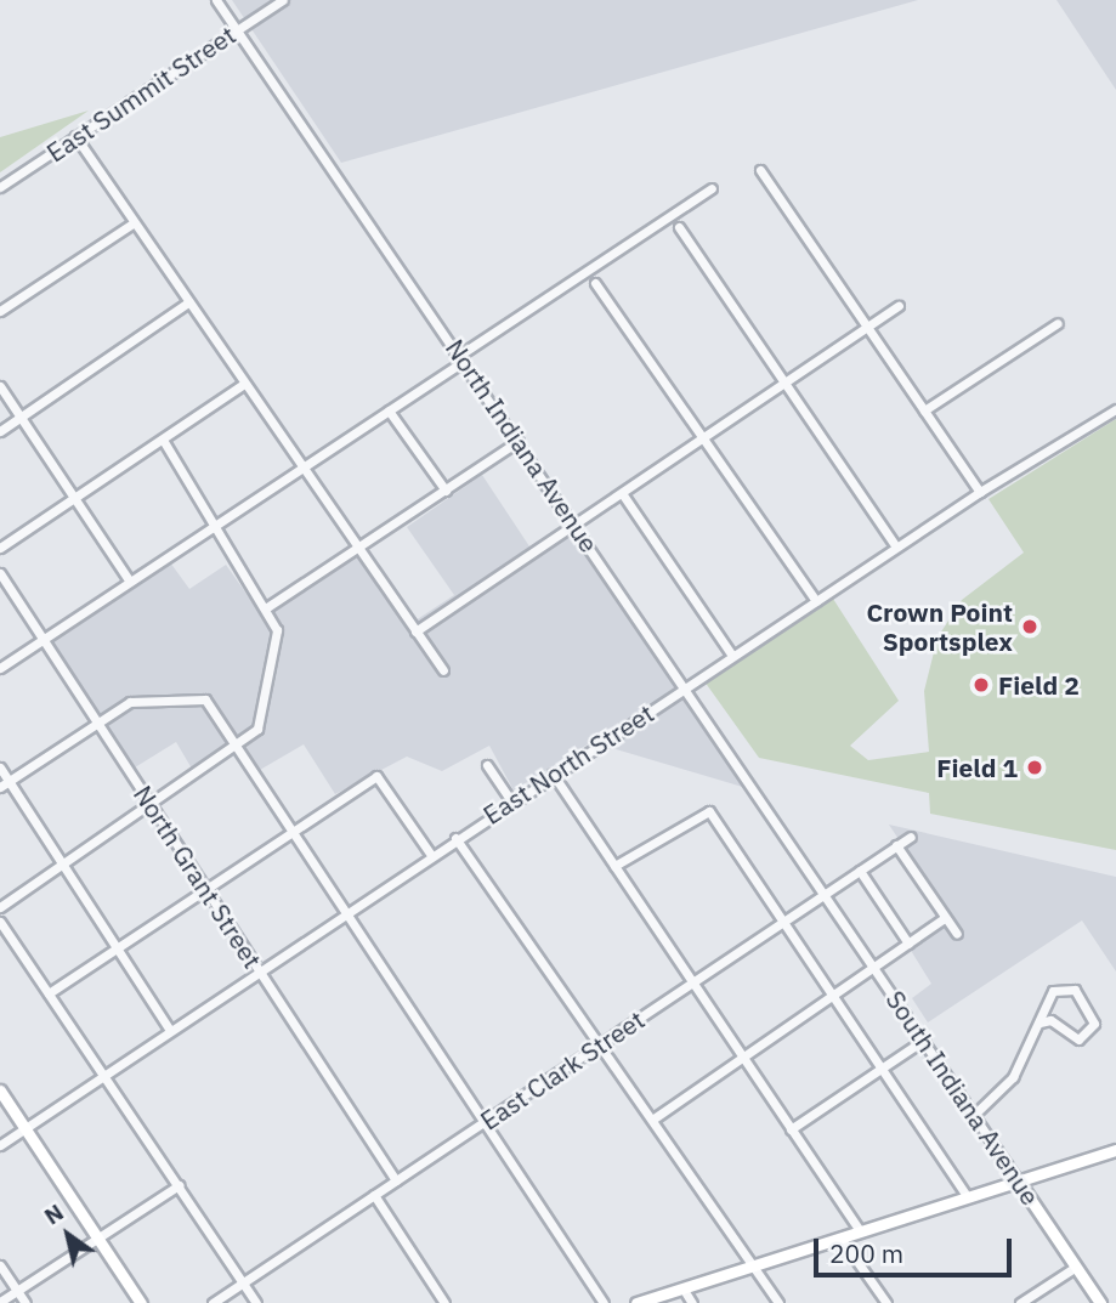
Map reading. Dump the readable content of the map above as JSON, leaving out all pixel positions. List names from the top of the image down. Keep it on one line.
{"streets":{"main road":["South Indiana Avenue"],"street":["East Summit Street","North Indiana Avenue","East North Street","North Grant Street","East Clark Street"]},"crossings":[["East Summit Street","North Indiana Avenue"],["North Indiana Avenue","East North Street"],["North Indiana Avenue","East Clark Street"],["North Indiana Avenue","South Indiana Avenue"],["East North Street","North Grant Street"],["North Grant Street","East Clark Street"],["East Clark Street","South Indiana Avenue"]],"places":["Crown Point Sportsplex","Field 2","Field 1"],"scale_bar":"200 m","north":"top left"}
